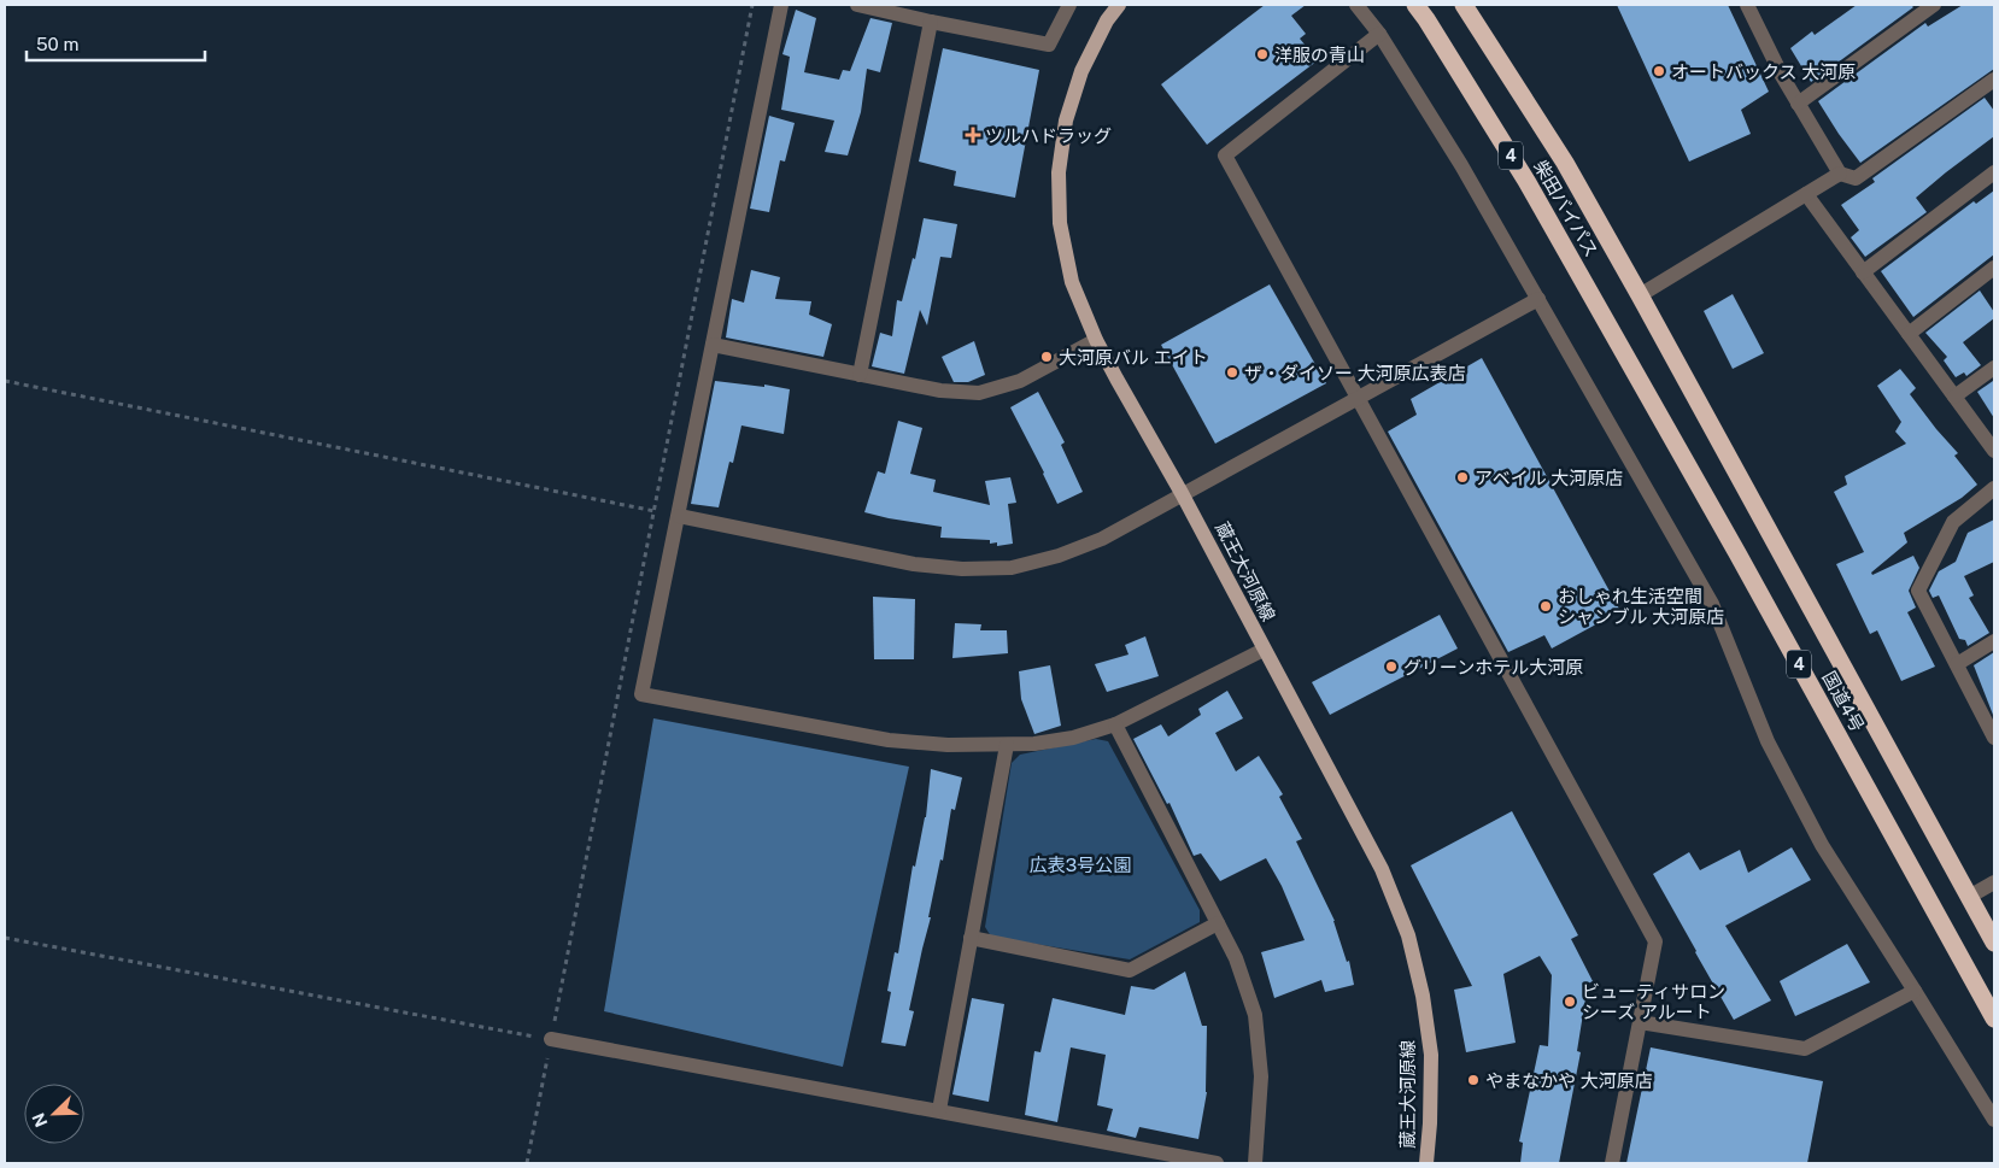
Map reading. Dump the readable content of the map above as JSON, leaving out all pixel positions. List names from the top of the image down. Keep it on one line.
{"streets":{"highway":["4","柴田バイパス","国道4号"],"main road":["蔵王大河原線"]},"crossings":[["柴田バイパス","国道4号"]],"parks":["広表3号公園"],"places":{"other":["洋服の青山","オートバックス 大河原","大河原バル エイト","ザ・ダイソー 大河原広表店","アベイル 大河原店","おしゃれ生活空間 シャンブル 大河原店","グリーンホテル大河原","ビューティサロン シーズ アルート","やまなかや 大河原店"],"health":["ツルハドラッグ"]},"scale_bar":"50 m","north":"bottom left"}
